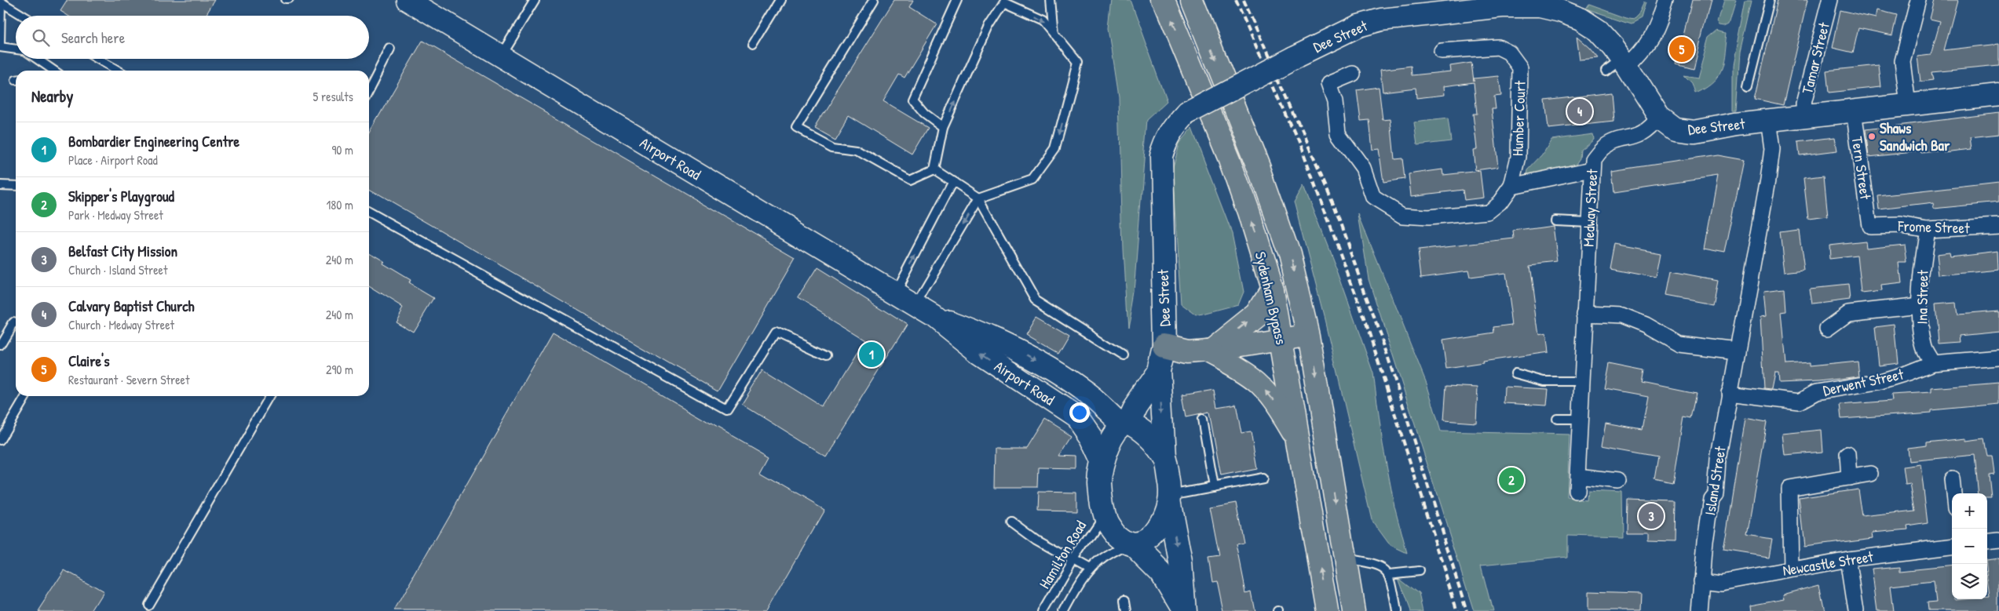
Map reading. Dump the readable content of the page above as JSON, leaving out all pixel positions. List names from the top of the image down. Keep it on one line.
{"streets":{"highway":["Sydenham Bypass"],"street":["Dee Street","Tamar Street","Humber Court","Airport Road","Tern Street","Medway Street","Frome Street","Ina Street","Derwent Street","Island Street","Newcastle Street"],"lane":["Hamilton Road"]},"crossings":[["Dee Street","Tamar Street"],["Dee Street","Airport Road"],["Dee Street","Tern Street"],["Dee Street","Medway Street"],["Dee Street","Island Street"],["Dee Street","Hamilton Road"],["Airport Road","Hamilton Road"],["Tern Street","Frome Street"],["Frome Street","Ina Street"],["Ina Street","Derwent Street"],["Derwent Street","Island Street"],["Island Street","Newcastle Street"]],"places":["Shaws Sandwich Bar"],"page":{"search":"Search here","pins":["5","4","1","2","3"],"heading":["Nearby","5 results"],"list":[{"mark":"1","name":"Bombardier Engineering Centre","note":"Place · Airport Road","value":"90 m"},{"mark":"2","name":"Skipper's Playgroud","note":"Park · Medway Street","value":"180 m"},{"mark":"3","name":"Belfast City Mission","note":"Church · Island Street","value":"240 m"},{"mark":"4","name":"Calvary Baptist Church","note":"Church · Medway Street","value":"240 m"},{"mark":"5","name":"Claire's","note":"Restaurant · Severn Street","value":"290 m"}],"map_buttons":["+","−"]}}
